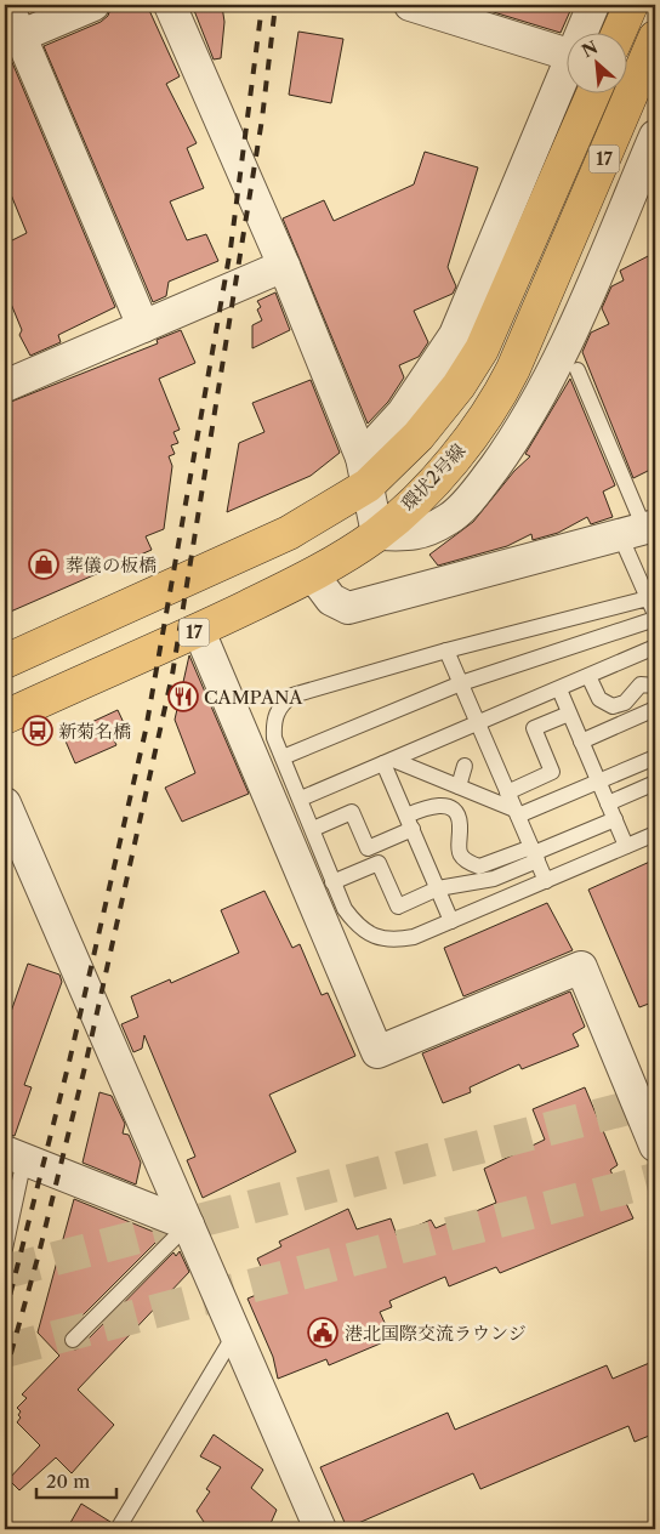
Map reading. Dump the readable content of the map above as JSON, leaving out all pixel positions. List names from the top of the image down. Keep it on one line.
{"streets":{"main road":["17","環状2号線"]},"places":{"shop":["葬儀の板橋"],"restaurant":["CAMPANA"],"bus stop":["新菊名橋"],"public building":["港北国際交流ラウンジ"]},"scale_bar":"20 m","north":"top left"}
